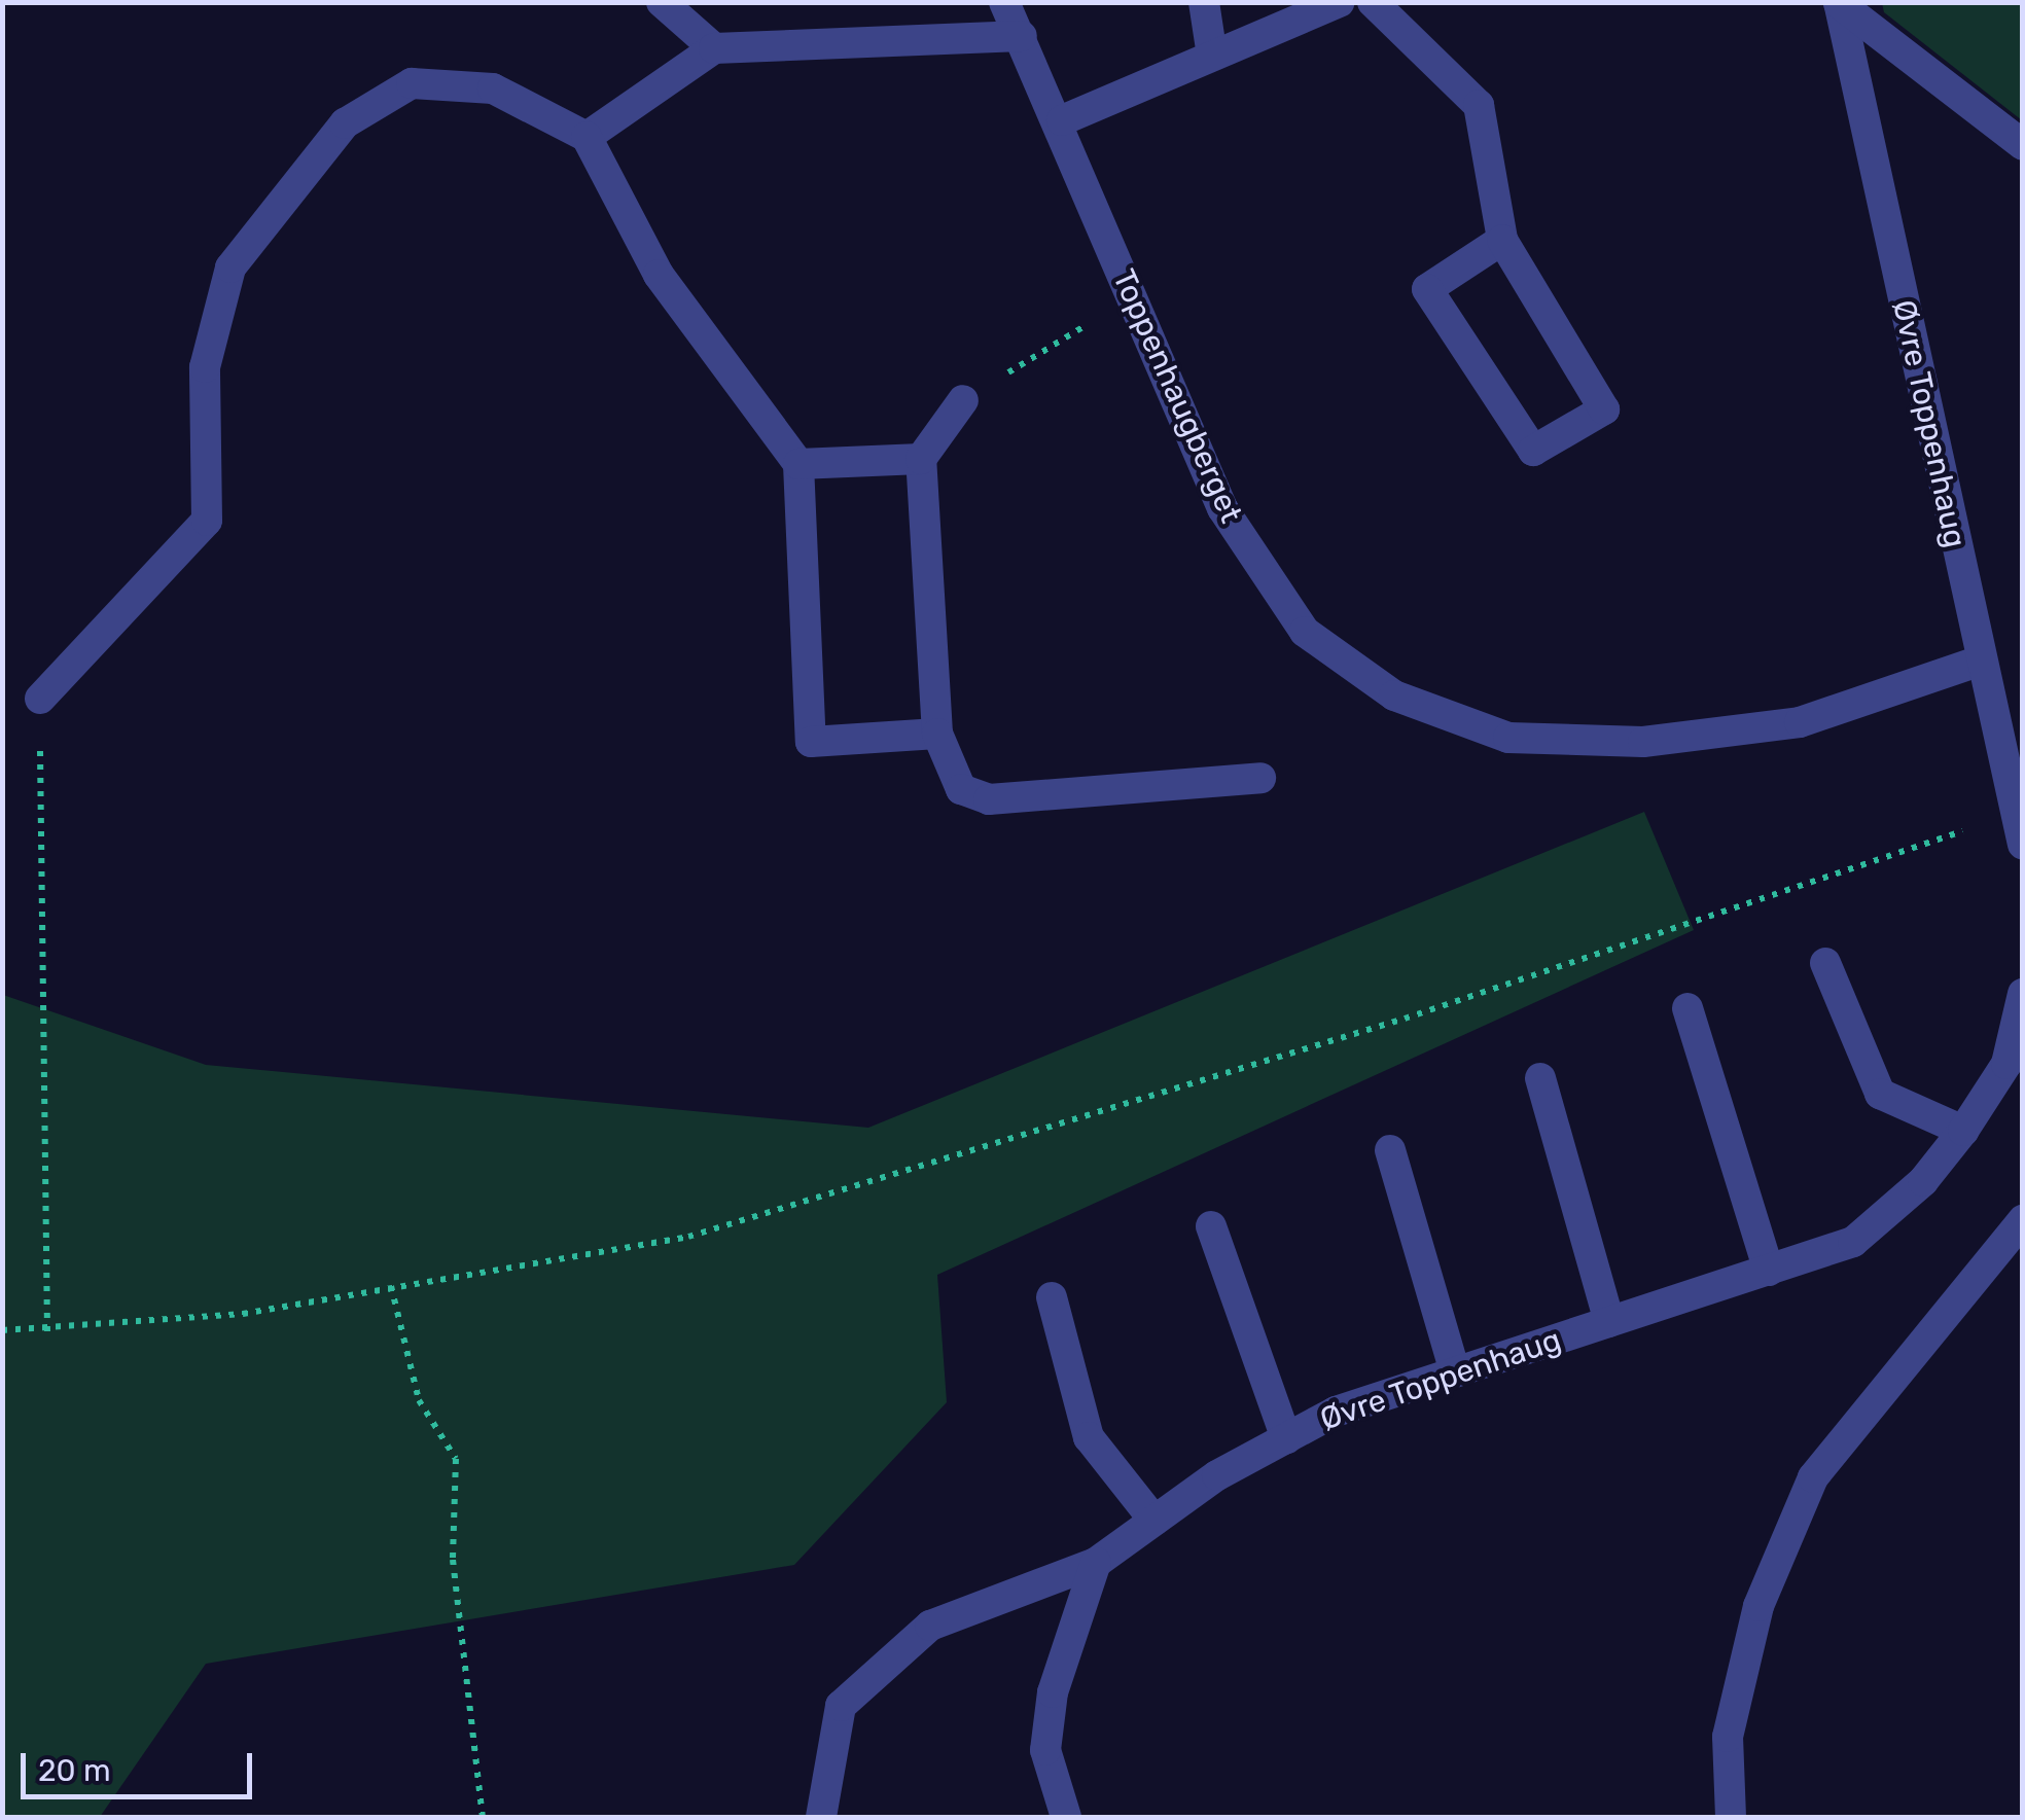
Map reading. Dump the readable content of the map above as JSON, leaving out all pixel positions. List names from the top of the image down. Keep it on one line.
{"streets":{"street":["Toppenhaugberget","Øvre Toppenhaug"]},"crossings":[["Toppenhaugberget","Øvre Toppenhaug"]],"scale_bar":"20 m"}
